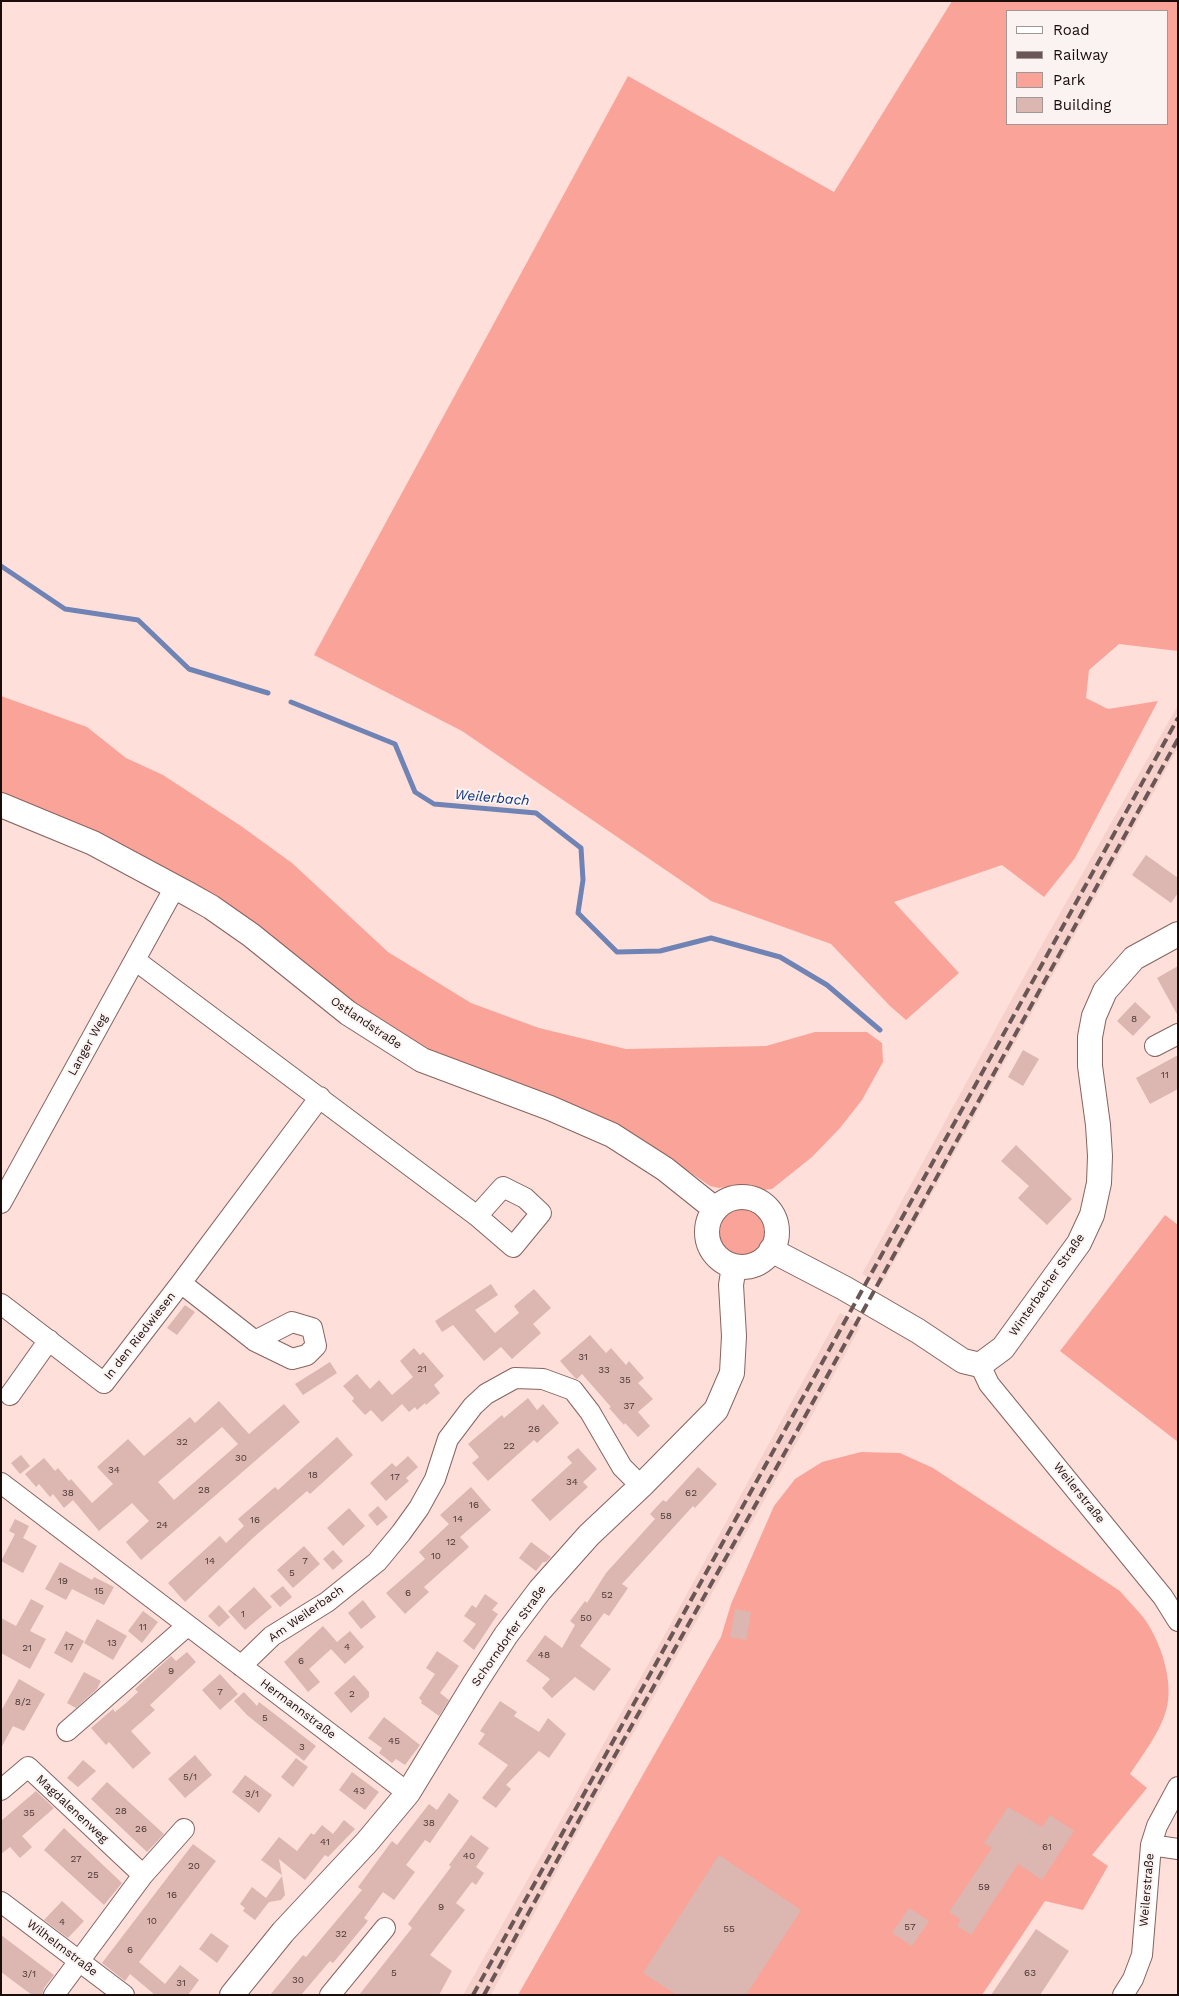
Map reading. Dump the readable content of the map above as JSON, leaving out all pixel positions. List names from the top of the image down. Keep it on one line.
{"streets":{"street":["Ostlandstraße","Langer Weg","Winterbacher Straße","In den Riedwiesen","Weilerstraße","Am Weilerbach","Schorndorfer Straße","Hermannstraße","Magdalenenweg","Wilhelmstraße"]},"crossings":[["Ostlandstraße","Langer Weg"],["Ostlandstraße","Schorndorfer Straße"],["Winterbacher Straße","Weilerstraße"],["Am Weilerbach","Schorndorfer Straße"],["Am Weilerbach","Hermannstraße"],["Schorndorfer Straße","Hermannstraße"]],"water":["Weilerbach"],"house_numbers":["8","11","31","21","33","35","37","26","32","22","30","34","18","17","34","28","38","62","16","58","14","16","24","12","10","14","7","5","19","15","6","52","1","50","11","13","17","4","21","48","6","9","7","2","8/2","5","45","3","5/1","43","3/1","28","35","38","26","41","61","40","27","20","25","59","16","9","10","4","57","55","32","6","5","63","3/1","30","31"],"legend":["Road","Railway","Park","Building"]}
